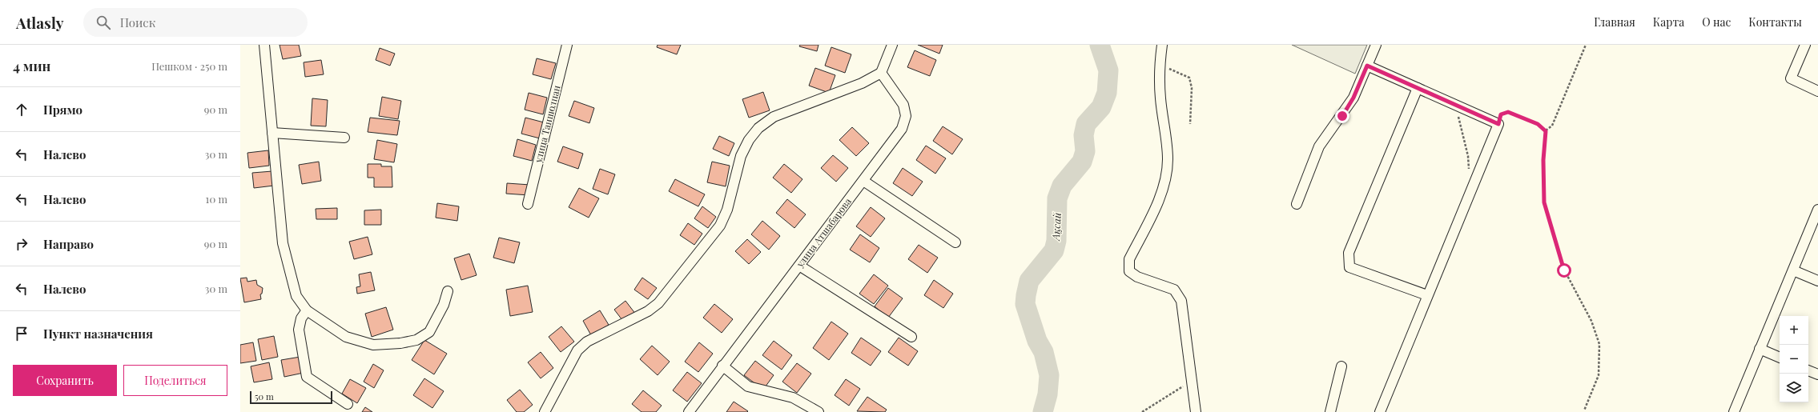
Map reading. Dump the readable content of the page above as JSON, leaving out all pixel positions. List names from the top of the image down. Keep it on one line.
{"streets":{"street":["улица Таншолпан","улица Атшабарова"]},"water":["Ақсай"],"scale_bar":"50 m","page":{"header":"Atlasly","search":"Поиск","nav":["Главная","Карта","О нас","Контакты"],"heading":["4 мин","Пешком · 250 m"],"list":[["Прямо","90 m"],["Налево","30 m"],["Налево","10 m"],["Направо","90 m"],["Налево","30 m"],"Пункт назначения"],"map_buttons":["+","−"],"buttons":["Сохранить","Поделиться"],"scale":"50 m"}}
